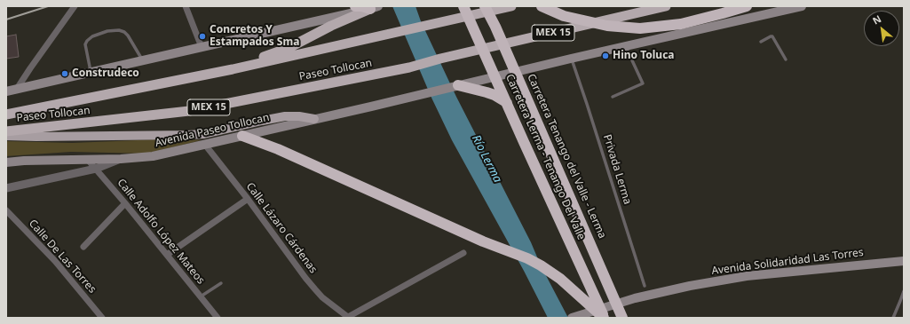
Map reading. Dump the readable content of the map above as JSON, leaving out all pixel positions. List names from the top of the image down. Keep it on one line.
{"streets":{"highway":["MEX 15","Paseo Tollocan","Carretera Tenango del Valle - Lerma","Carretera Lerma - Tenango Del Valle"],"main road":["Avenida Paseo Tollocan","Avenida Solidaridad Las Torres"],"street":["Calle Lázaro Cárdenas","Calle Adolfo López Mateos","Calle De Las Torres"],"lane":["Privada Lerma"]},"crossings":[["Avenida Paseo Tollocan","Privada Lerma"],["Avenida Paseo Tollocan","Calle Lázaro Cárdenas"],["Avenida Paseo Tollocan","Calle Adolfo López Mateos"]],"water":["Río Lerma"],"places":["Concretos Y Estampados Sma","Hino Toluca","Construdeco"],"north":"top left"}
